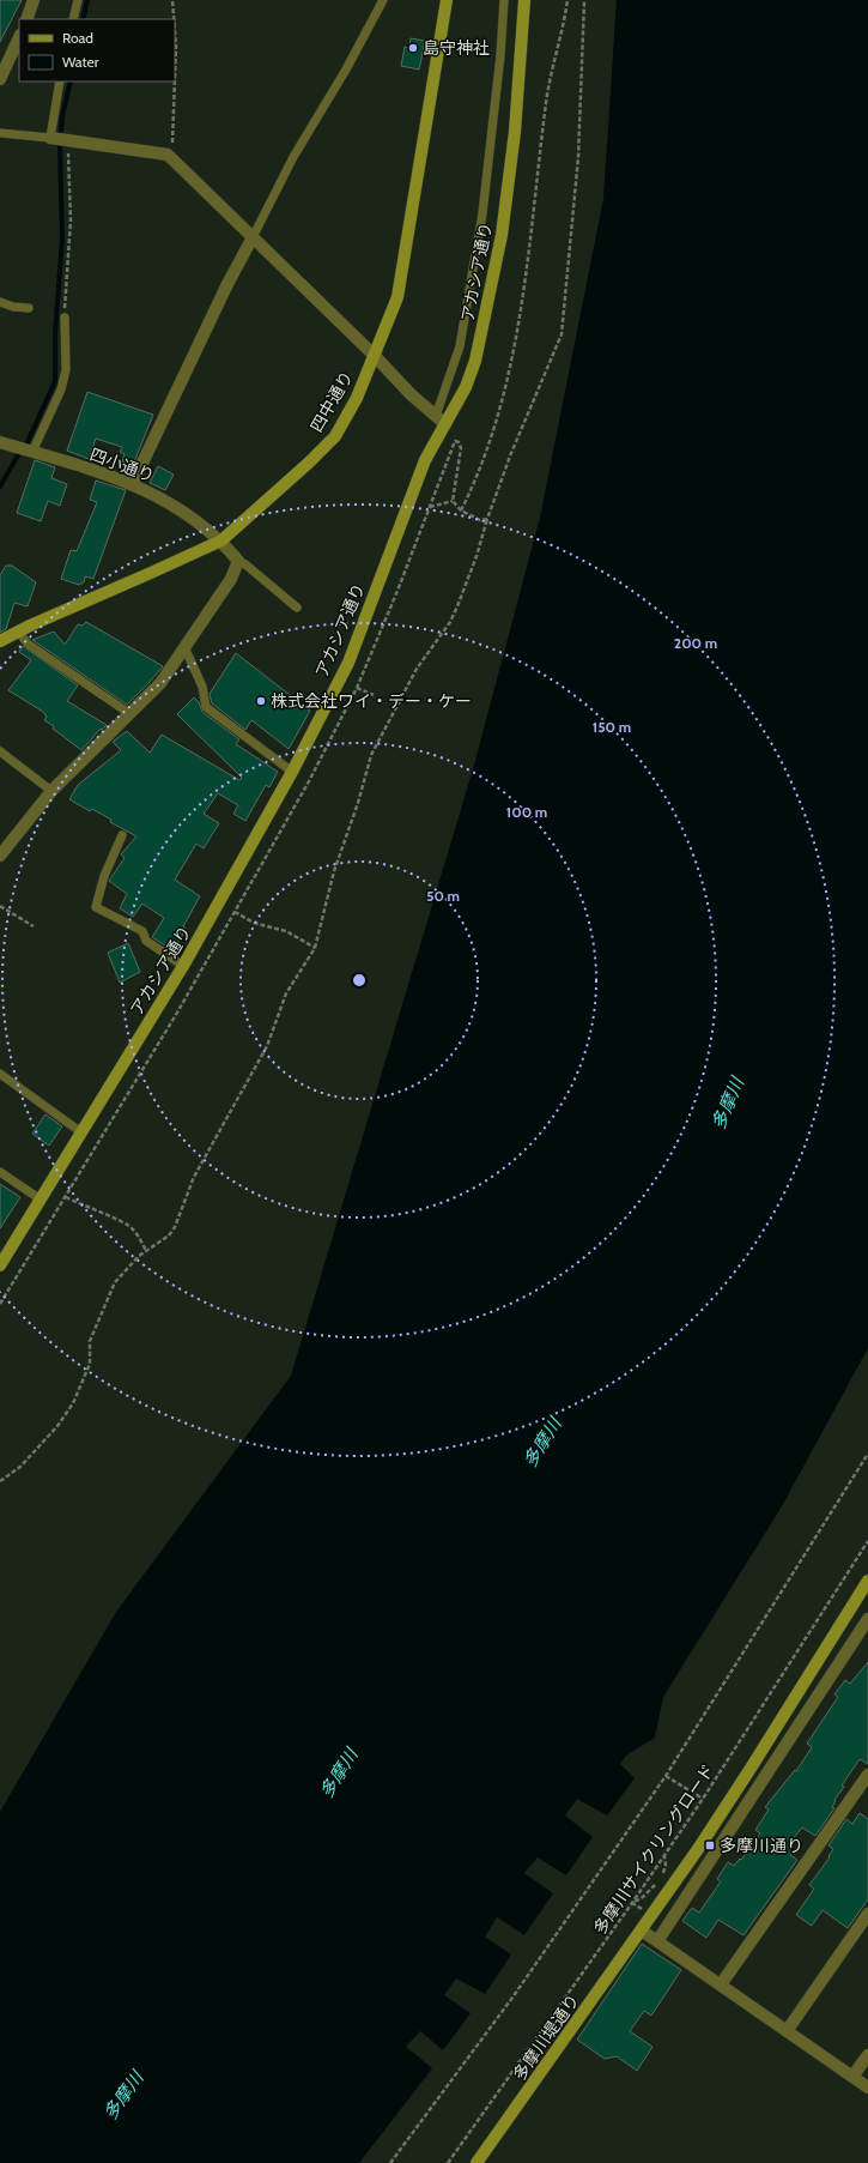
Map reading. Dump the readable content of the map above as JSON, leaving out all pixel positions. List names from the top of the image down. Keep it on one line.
{"streets":{"street":["アカシア通り","四中通り","四小通り","多摩川堤通り"],"path":["多摩川サイクリングロード"]},"crossings":[["四中通り","四小通り"]],"water":["多摩川"],"places":{"other":["島守神社","株式会社ワイ・デー・ケー"],"transit":["多摩川通り"]},"legend":["Road","Water"],"rings":["200 m","150 m","100 m","50 m"]}
